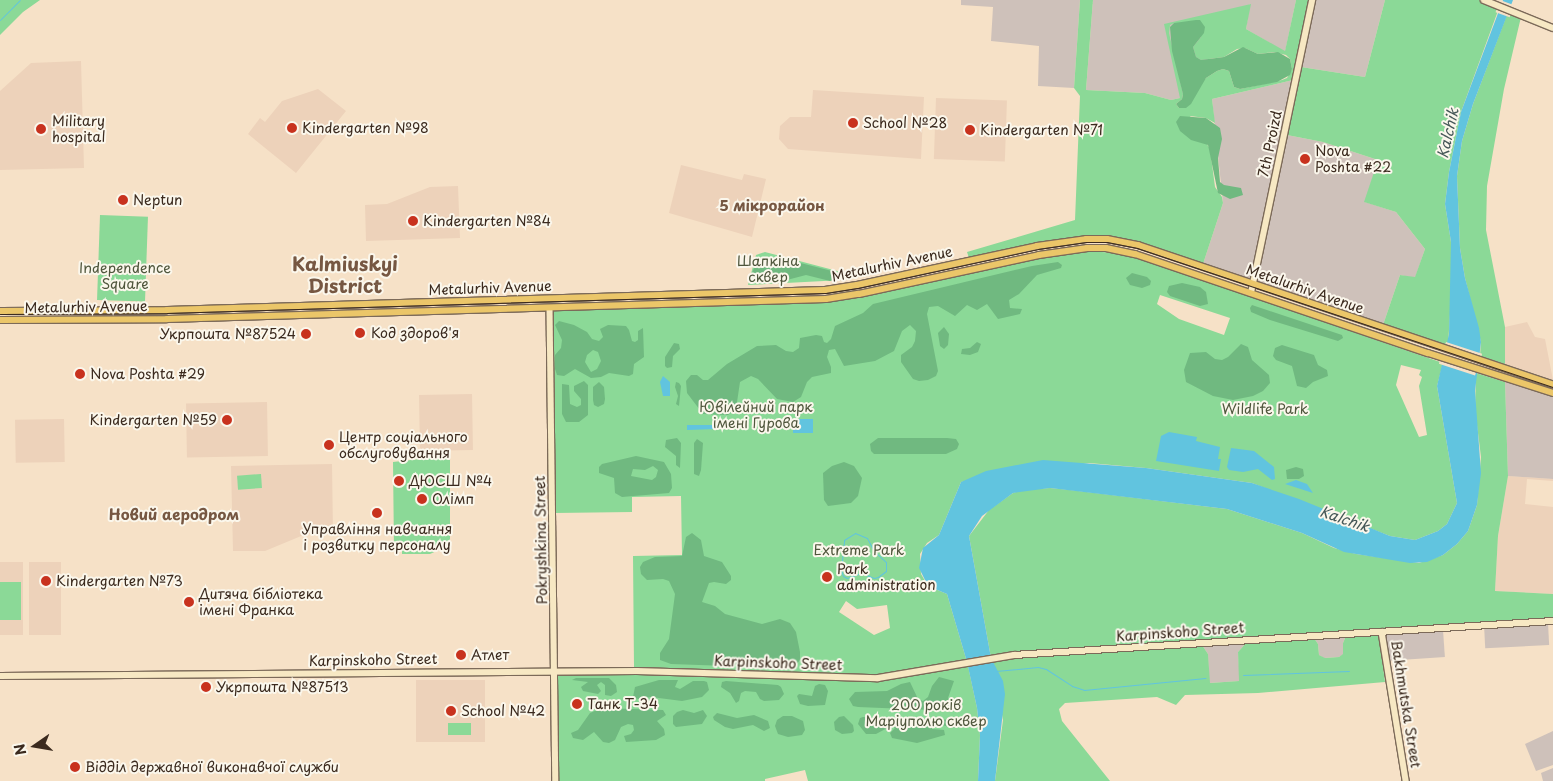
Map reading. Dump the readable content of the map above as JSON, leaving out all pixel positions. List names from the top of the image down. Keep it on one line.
{"streets":{"main road":["Metalurhiv Avenue","Pokryshkina Street"],"street":["7th Proizd","Karpinskoho Street","Bakhmutska Street"]},"crossings":[["7th Proizd","Metalurhiv Avenue"],["Metalurhiv Avenue","Pokryshkina Street"],["Pokryshkina Street","Karpinskoho Street"],["Karpinskoho Street","Bakhmutska Street"]],"districts":["5 мікрорайон","Kalmiuskyi District","Новий аеродром"],"water":["Kalchik"],"parks":["Шапкіна сквер","Independence Square","Ювілейний парк імені Гурова","Wildlife Park","Extreme Park","200 років Маріуполю сквер"],"places":["School №28","Kindergarten №98","Military hospital","Kindergarten №71","Nova Poshta #22","Neptun","Kindergarten №84","Код здоров'я","Укрпошта №87524","Nova Poshta #29","Kindergarten №59","Центр соціального обслуговування","ДЮСШ №4","Олімп","Управління навчання і розвитку персоналу","Park administration","Kindergarten №73","Дитяча бібліотека імені Франка","Атлет","Укрпошта №87513","Танк Т-34","School №42","Відділ державної виконавчої служби"],"north":"left"}
